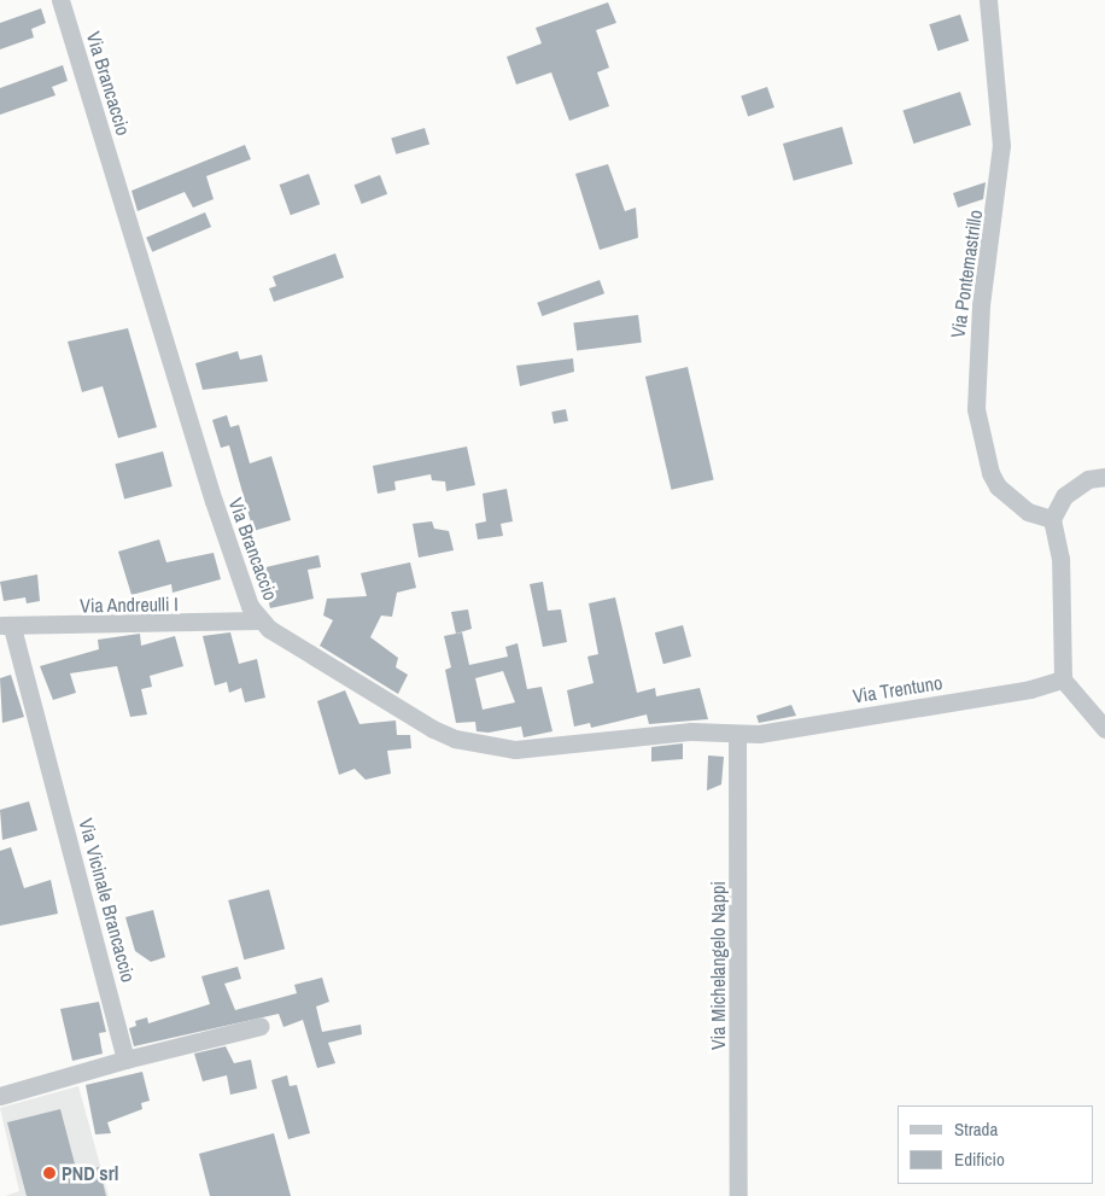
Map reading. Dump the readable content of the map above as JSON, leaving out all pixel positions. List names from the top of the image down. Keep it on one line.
{"streets":{"street":["Via Brancaccio","Via Pontemastrillo","Via Andreulli I","Via Trentuno","Via Vicinale Brancaccio","Via Michelangelo Nappi"]},"crossings":[["Via Brancaccio","Via Andreulli I"],["Via Brancaccio","Via Trentuno"],["Via Brancaccio","Via Michelangelo Nappi"],["Via Andreulli I","Via Vicinale Brancaccio"],["Via Trentuno","Via Michelangelo Nappi"]],"places":["PND srl"],"legend":["Strada","Edificio"]}
